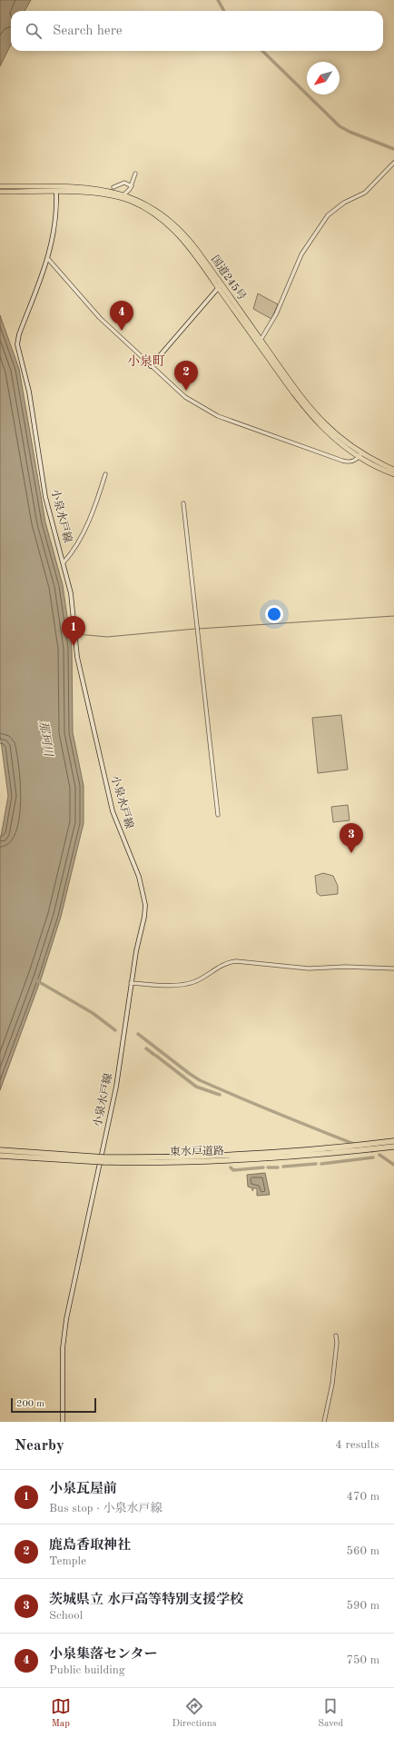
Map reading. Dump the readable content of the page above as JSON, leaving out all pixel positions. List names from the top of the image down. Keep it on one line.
{"streets":{"highway":["国道245号","東水戸道路"],"main road":["小泉水戸線"]},"crossings":[["国道245号","小泉水戸線"]],"districts":["小泉町"],"water":["那珂川"],"scale_bar":"200 m","north":"bottom left","page":{"search":"Search here","pins":["4","2","1","3"],"scale":"200 m","heading":["Nearby","4 results"],"list":[{"mark":"1","name":"小泉瓦屋前","note":"Bus stop · 小泉水戸線","value":"470 m"},{"mark":"2","name":"鹿島香取神社","note":"Temple","value":"560 m"},{"mark":"3","name":"茨城県立 水戸高等特別支援学校","note":"School","value":"590 m"},{"mark":"4","name":"小泉集落センター","note":"Public building","value":"750 m"}],"nav":["Map","Directions","Saved"]}}
